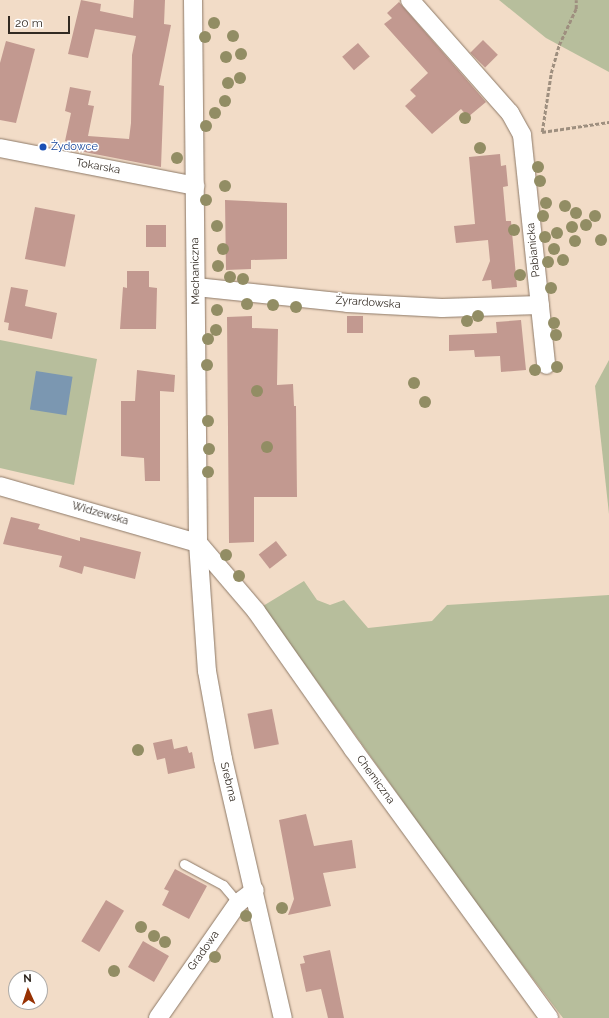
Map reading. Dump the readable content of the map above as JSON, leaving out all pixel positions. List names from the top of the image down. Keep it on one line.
{"streets":{"street":["Tokarska","Pabianicka","Mechaniczna","Żyrardowska","Widzewska","Chemiczna","Srebrna","Gradowa"]},"crossings":[["Tokarska","Mechaniczna"],["Pabianicka","Żyrardowska"],["Mechaniczna","Żyrardowska"],["Mechaniczna","Widzewska"],["Mechaniczna","Chemiczna"],["Mechaniczna","Srebrna"],["Widzewska","Chemiczna"],["Widzewska","Srebrna"],["Chemiczna","Srebrna"],["Srebrna","Gradowa"]],"places":["Żydowce"],"scale_bar":"20 m","north":"top"}
